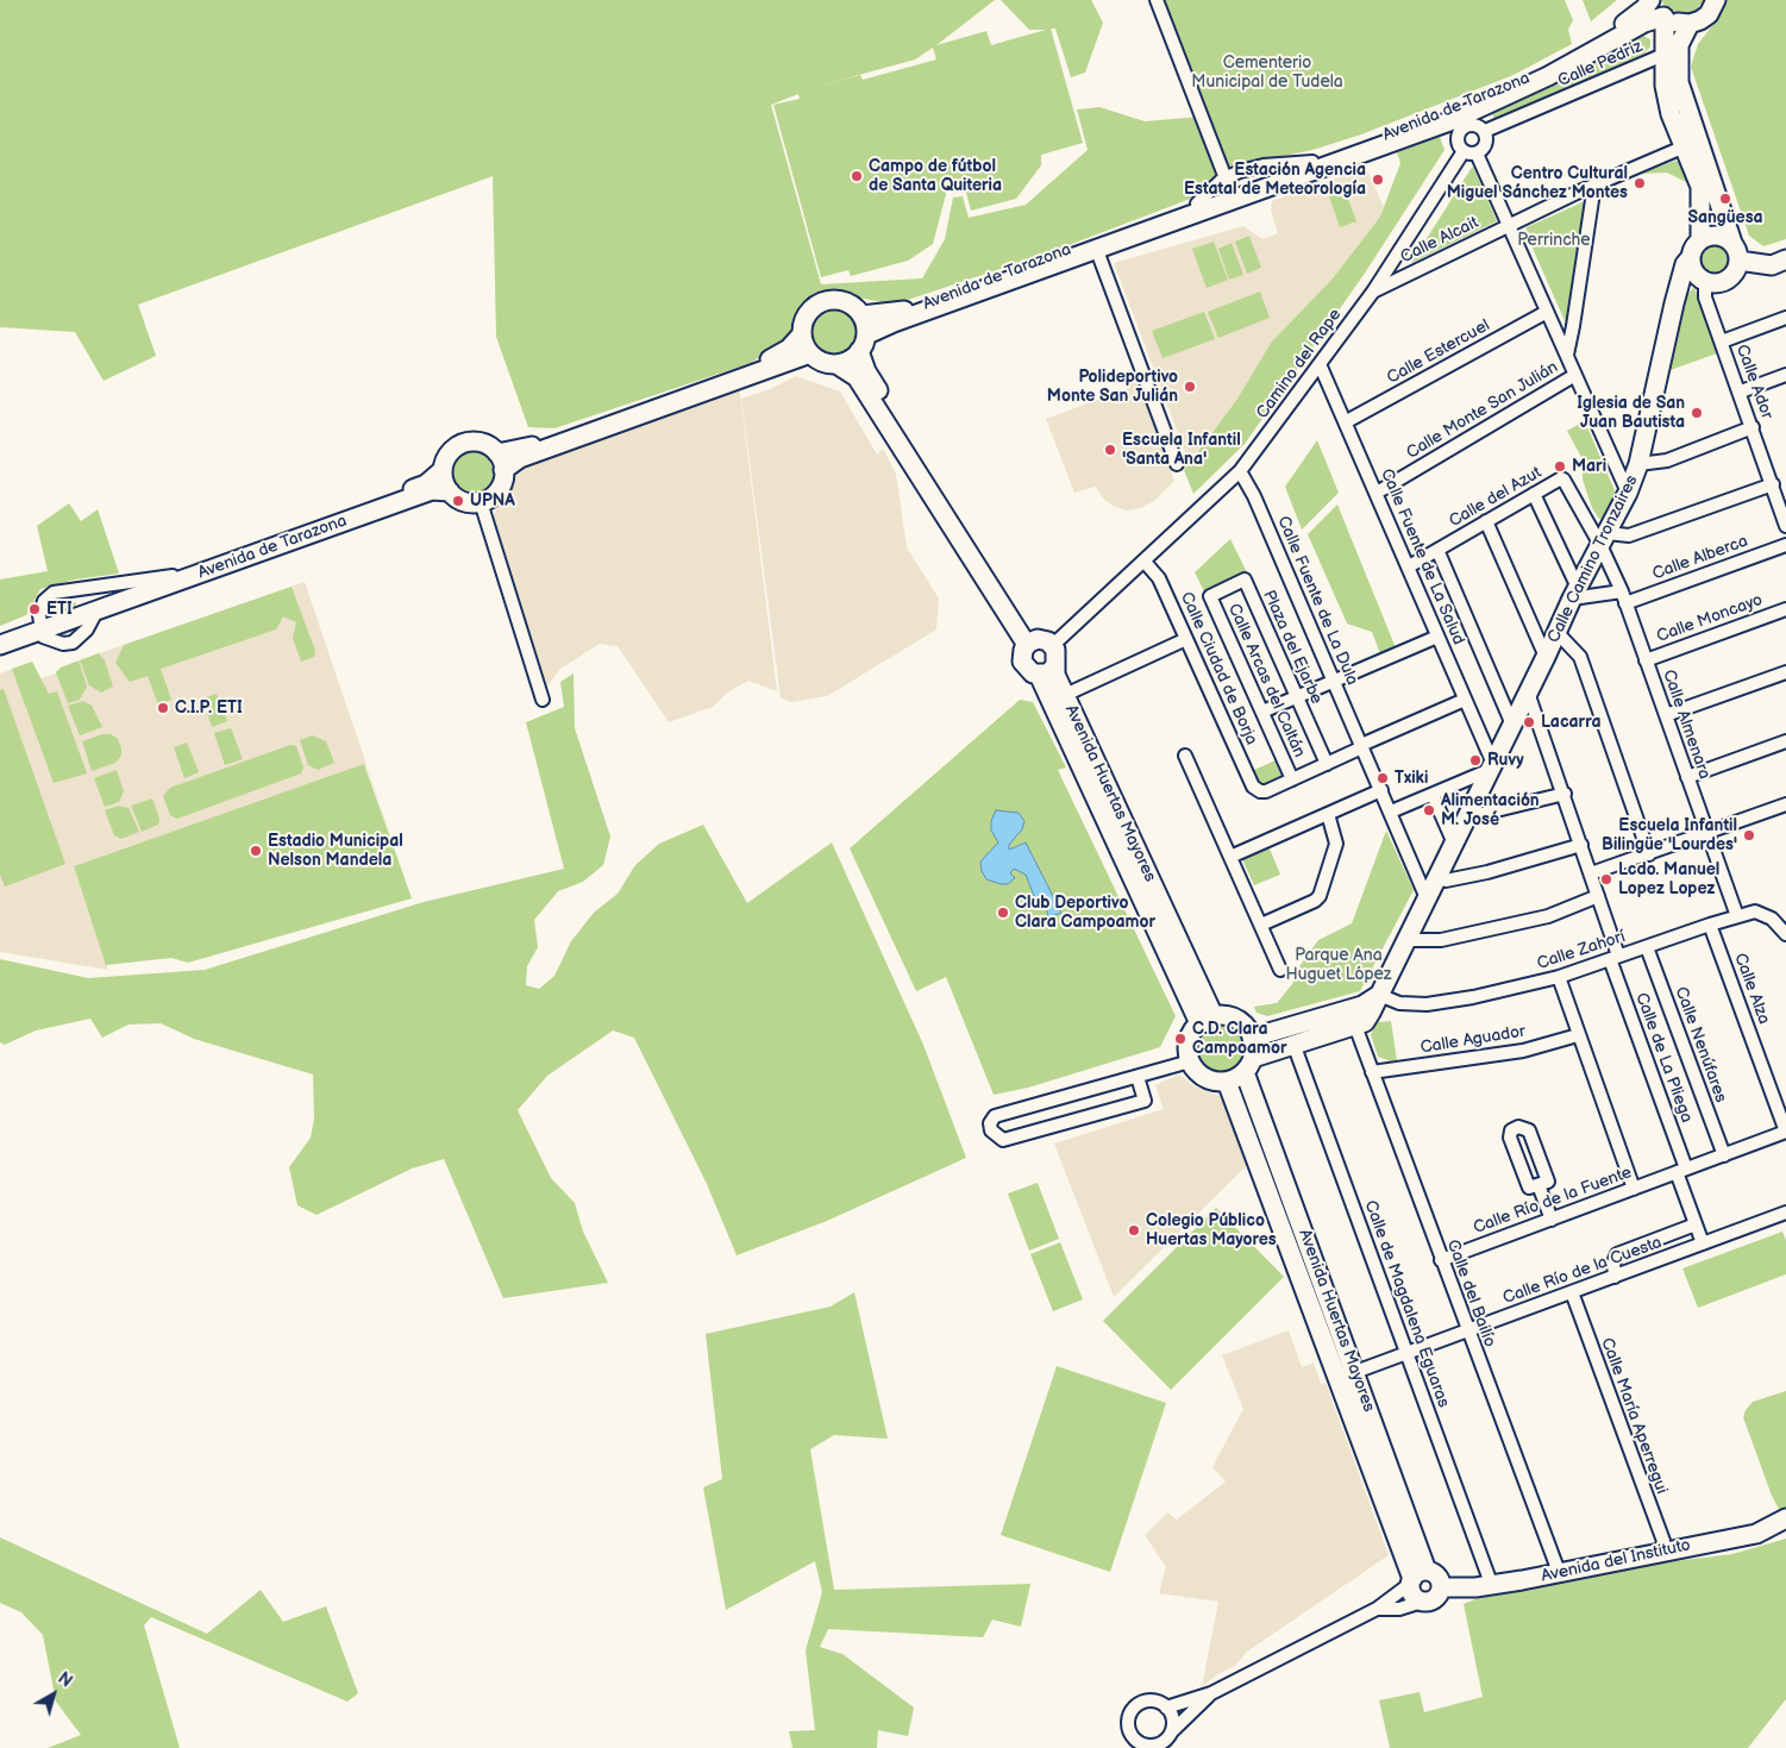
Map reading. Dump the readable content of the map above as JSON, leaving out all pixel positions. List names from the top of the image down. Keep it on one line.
{"streets":{"street":["Calle Pedriz","Avenida de Tarazona","Calle Alcait","Calle Estercuel","Camino del Rape","Calle Ador","Calle Monte San Julián","Calle del Azut","Calle Fuente de La Salud","Calle Alberca","Calle Camino Tronzaires","Calle Fuente de La Dula","Calle Moncayo","Plaza del Ejarbe","Calle Ciudad de Borja","Calle Arcas del Caltán","Calle Almenara","Avenida Huertas Mayores","Calle Zahorí","Calle Alza","Calle Aguador","Calle Nenúfares","Calle de La Pliega","Calle Río de la Fuente","Calle Río de la Cuesta","Calle del Bailío","Calle de Magdalena Eguaras","Calle María Aperregui","Avenida del Instituto"]},"crossings":[["Calle Pedriz","Avenida de Tarazona"],["Calle Pedriz","Camino del Rape"],["Avenida de Tarazona","Camino del Rape"],["Avenida de Tarazona","Avenida Huertas Mayores"],["Calle Alcait","Camino del Rape"],["Calle Estercuel","Calle Fuente de La Salud"],["Camino del Rape","Calle Fuente de La Salud"],["Camino del Rape","Calle Fuente de La Dula"],["Camino del Rape","Calle Ciudad de Borja"],["Camino del Rape","Avenida Huertas Mayores"],["Calle Ador","Calle Camino Tronzaires"],["Calle Monte San Julián","Calle Fuente de La Salud"],["Calle del Azut","Calle Fuente de La Salud"],["Calle del Azut","Calle Camino Tronzaires"],["Calle del Azut","Calle Almenara"],["Calle Fuente de La Salud","Calle Camino Tronzaires"],["Calle Alberca","Calle Camino Tronzaires"],["Calle Alberca","Calle Almenara"],["Calle Camino Tronzaires","Calle Fuente de La Dula"],["Calle Camino Tronzaires","Calle Almenara"],["Calle Camino Tronzaires","Calle Zahorí"],["Calle Camino Tronzaires","Calle de La Pliega"],["Calle Camino Tronzaires","Calle del Bailío"],["Calle Fuente de La Dula","Calle Arcas del Caltán"],["Calle Moncayo","Calle Almenara"],["Plaza del Ejarbe","Calle Arcas del Caltán"],["Calle Ciudad de Borja","Calle Arcas del Caltán"],["Calle Almenara","Calle Zahorí"],["Avenida Huertas Mayores","Calle Río de la Cuesta"],["Avenida Huertas Mayores","Avenida del Instituto"],["Calle Zahorí","Calle Alza"],["Calle Zahorí","Calle Nenúfares"],["Calle Zahorí","Calle de La Pliega"],["Calle Alza","Calle Río de la Fuente"],["Calle Aguador","Calle del Bailío"],["Calle Nenúfares","Calle Río de la Fuente"],["Calle de La Pliega","Calle Río de la Fuente"],["Calle Río de la Fuente","Calle del Bailío"],["Calle Río de la Cuesta","Calle del Bailío"],["Calle Río de la Cuesta","Calle de Magdalena Eguaras"],["Calle Río de la Cuesta","Calle María Aperregui"],["Calle del Bailío","Avenida del Instituto"],["Calle María Aperregui","Avenida del Instituto"]],"parks":["Cementerio Municipal de Tudela","Perrinche","Parque Ana Huguet López"],"places":["Campo de fútbol de Santa Quiteria","Estación Agencia Estatal de Meteorología","Centro Cultural Miguel Sánchez Montes","Sangüesa","Polideportivo Monte San Julián","Iglesia de San Juan Bautista","Escuela Infantil 'Santa Ana'","Mari","UPNA","ETI","C.I.P. ETI","Lacarra","Ruvy","Txiki","Alimentación M. José","Escuela Infantil Bilingüe 'Lourdes'","Estadio Municipal Nelson Mandela","Lcdo. Manuel Lopez Lopez","Club Deportivo Clara Campoamor","C.D. Clara Campoamor","Colegio Público Huertas Mayores"],"north":"top right"}
